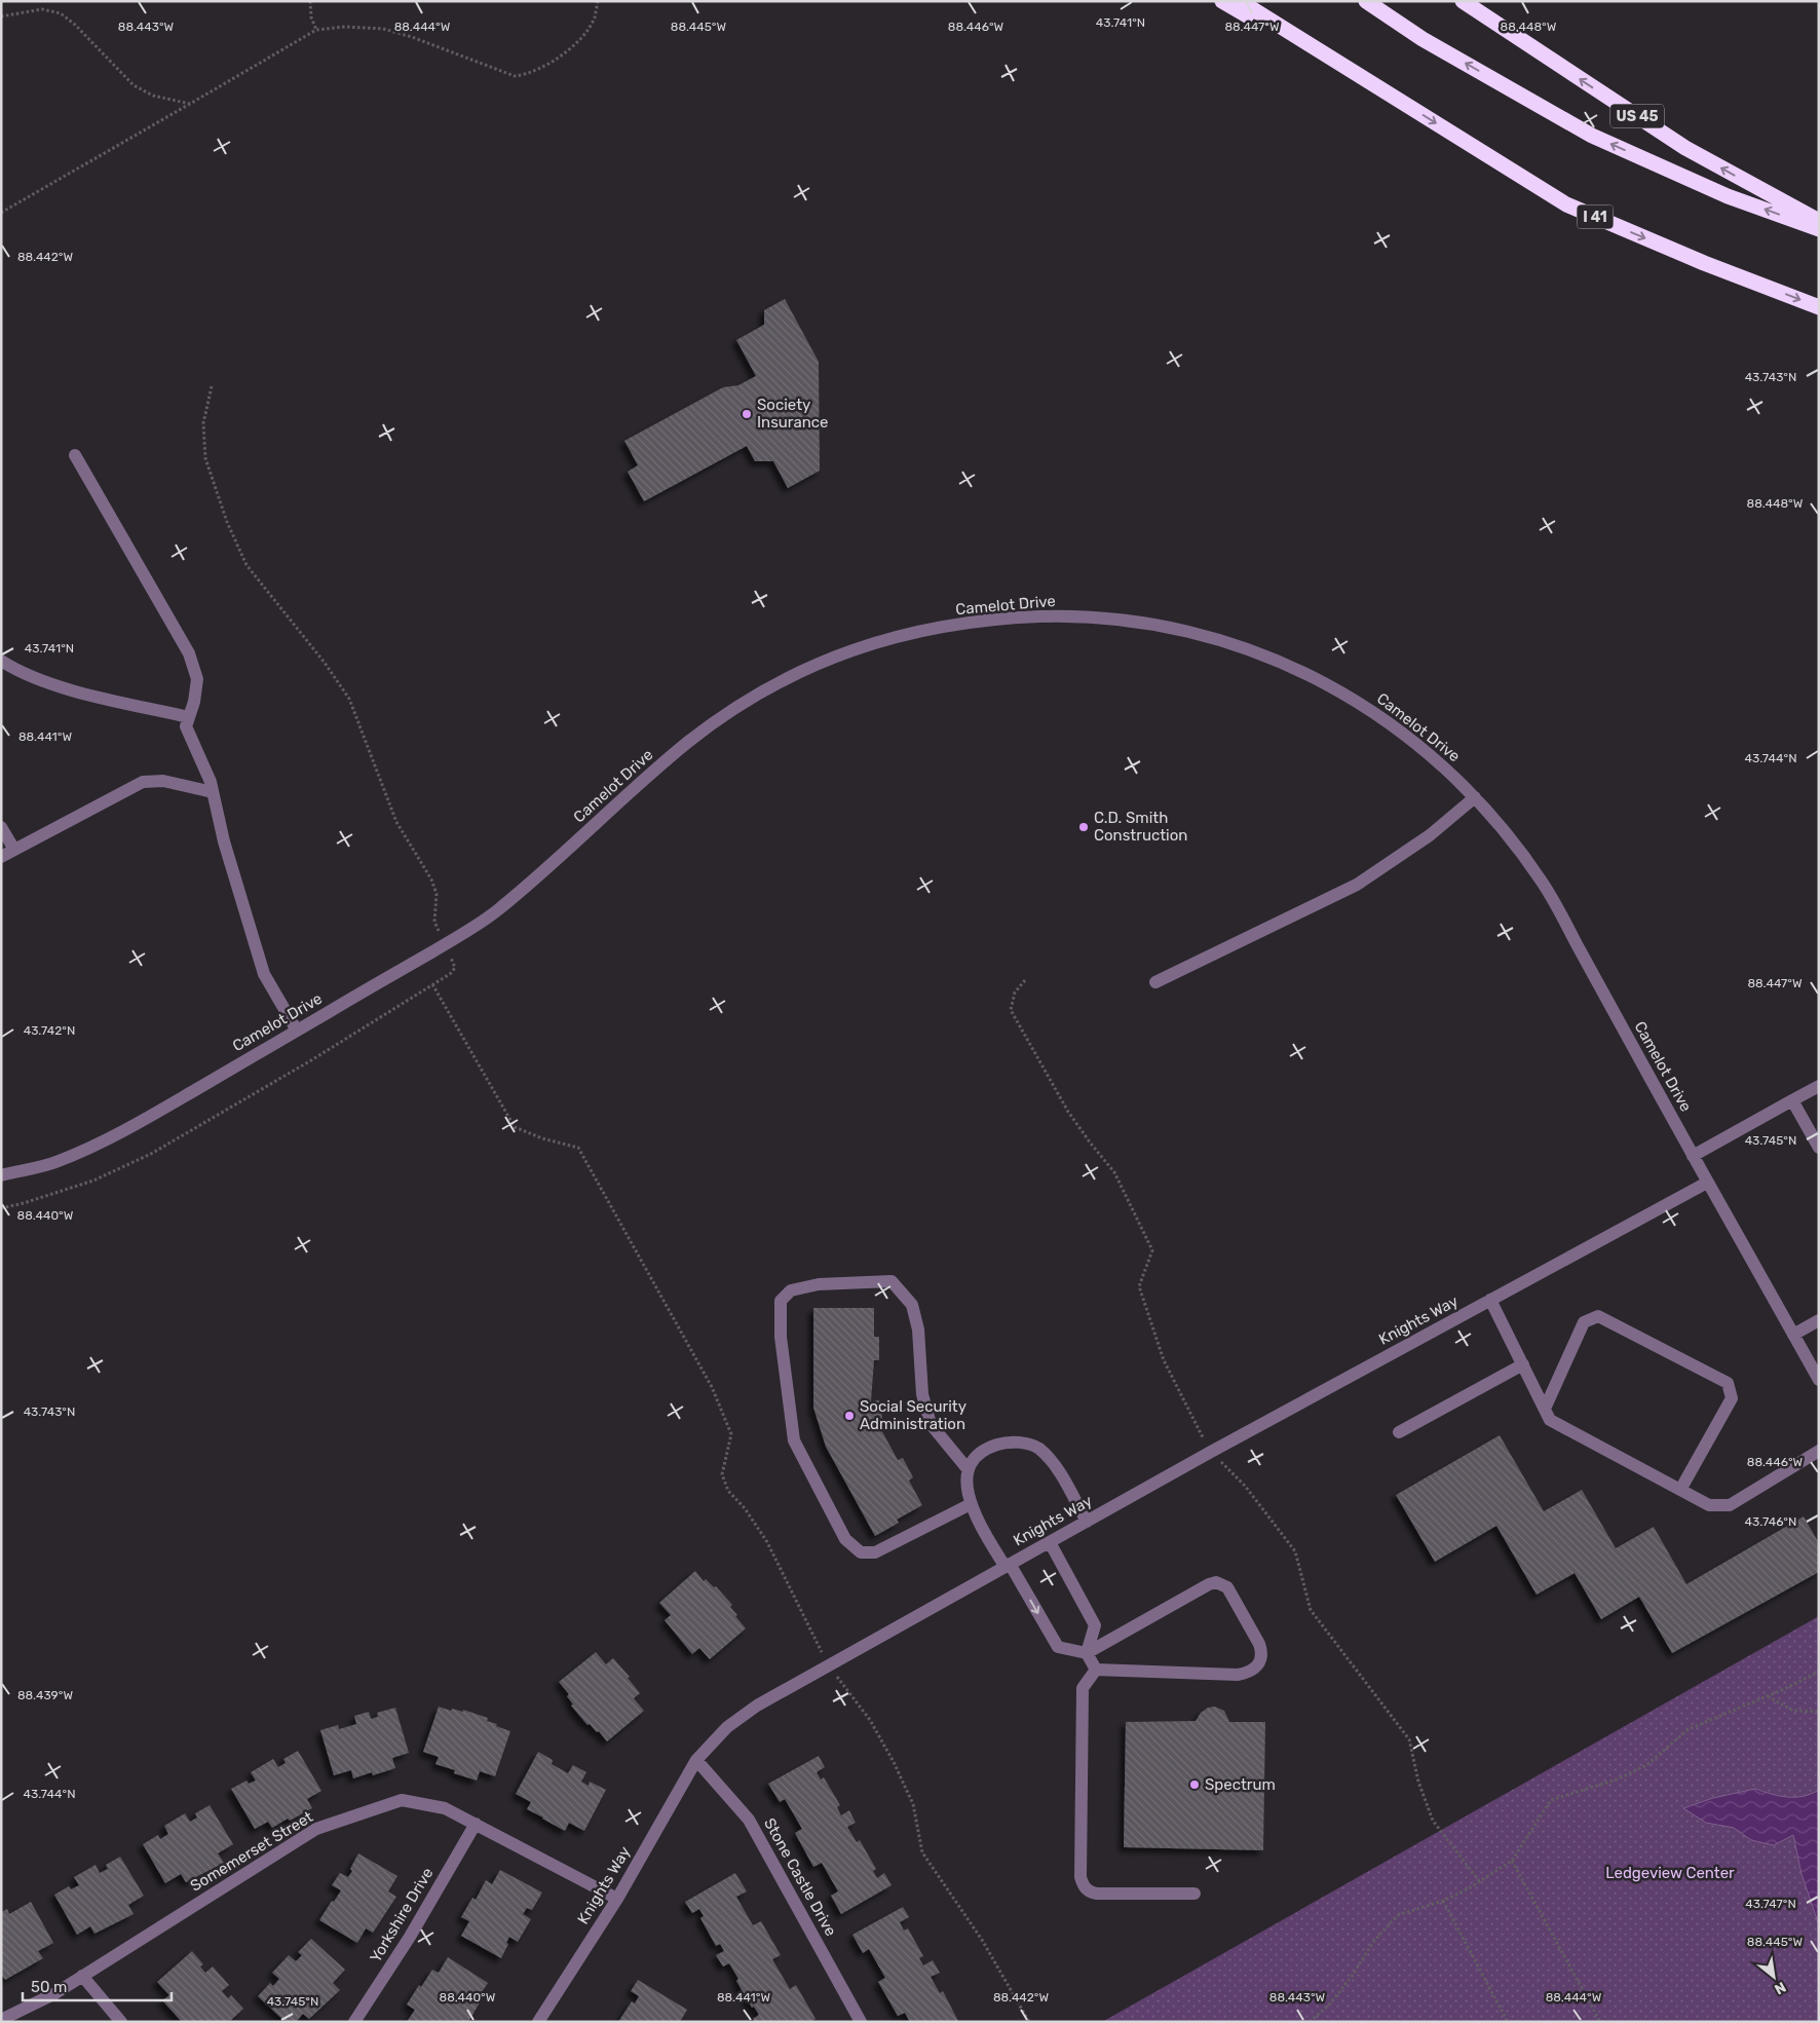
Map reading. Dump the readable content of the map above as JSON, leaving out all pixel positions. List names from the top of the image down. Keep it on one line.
{"streets":{"highway":["US 45","I 41"],"street":["Camelot Drive","Knights Way","Somemerset Street","Stone Castle Drive","Yorkshire Drive"]},"crossings":[["Camelot Drive","Knights Way"],["Knights Way","Somemerset Street"],["Knights Way","Stone Castle Drive"],["Somemerset Street","Yorkshire Drive"]],"parks":["Ledgeview Center"],"places":["Society Insurance","C.D. Smith Construction","Social Security Administration","Spectrum"],"scale_bar":"50 m","north":"bottom right","coordinates":["43.741°N","88.444°W","88.443°W","88.445°W","88.446°W","88.447°W","88.448°W","88.442°W","43.743°N","88.441°W","43.744°N","43.742°N","43.745°N","88.440°W","43.746°N","88.439°W","43.747°N"]}
